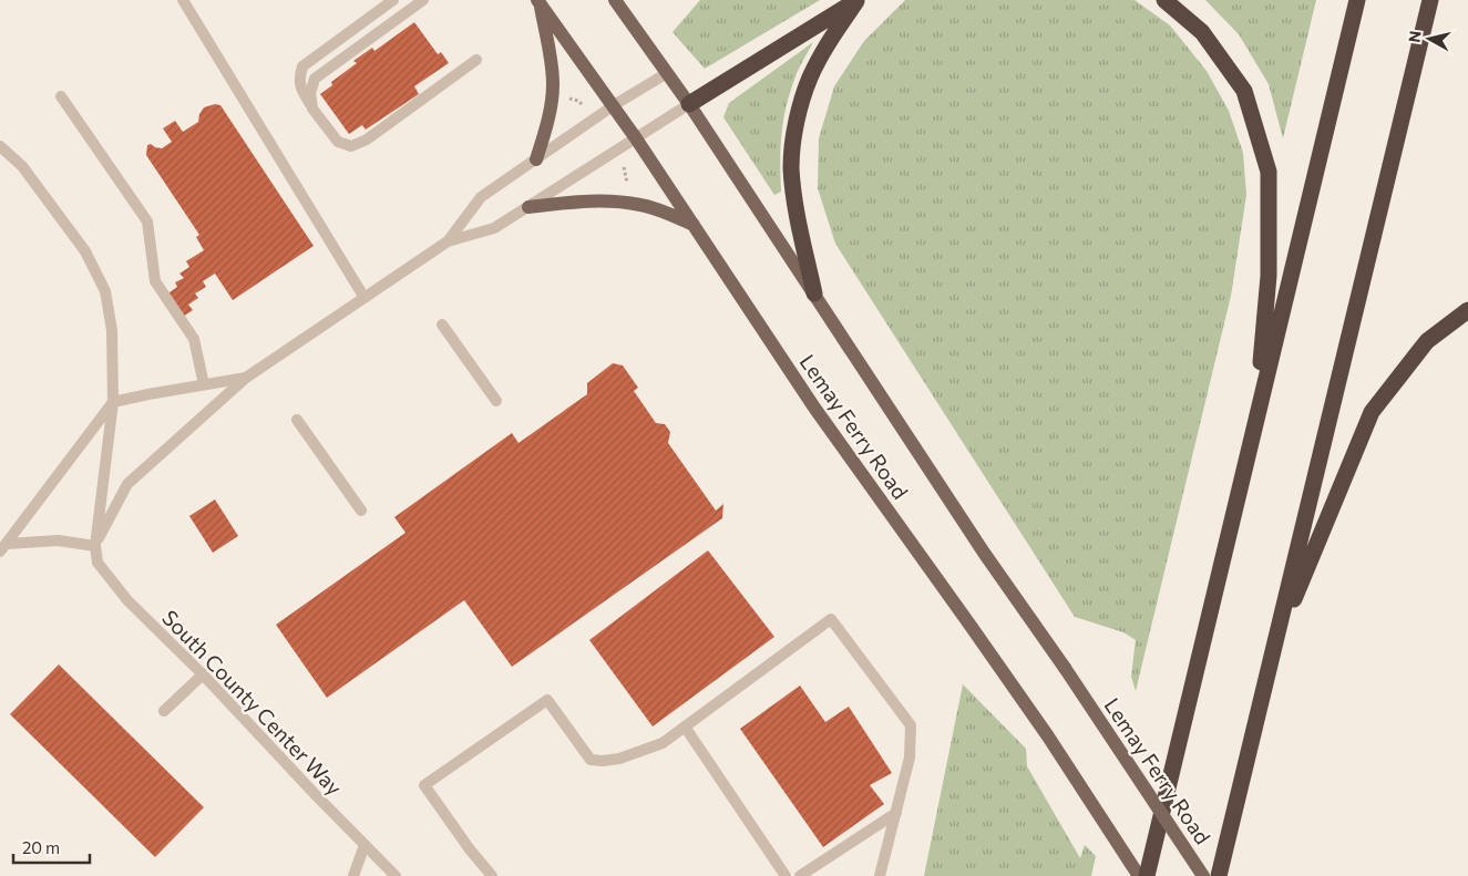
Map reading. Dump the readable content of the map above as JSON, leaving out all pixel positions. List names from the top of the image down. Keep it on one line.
{"streets":{"main road":["Lemay Ferry Road"],"lane":["South County Center Way"]},"scale_bar":"20 m","north":"left"}
